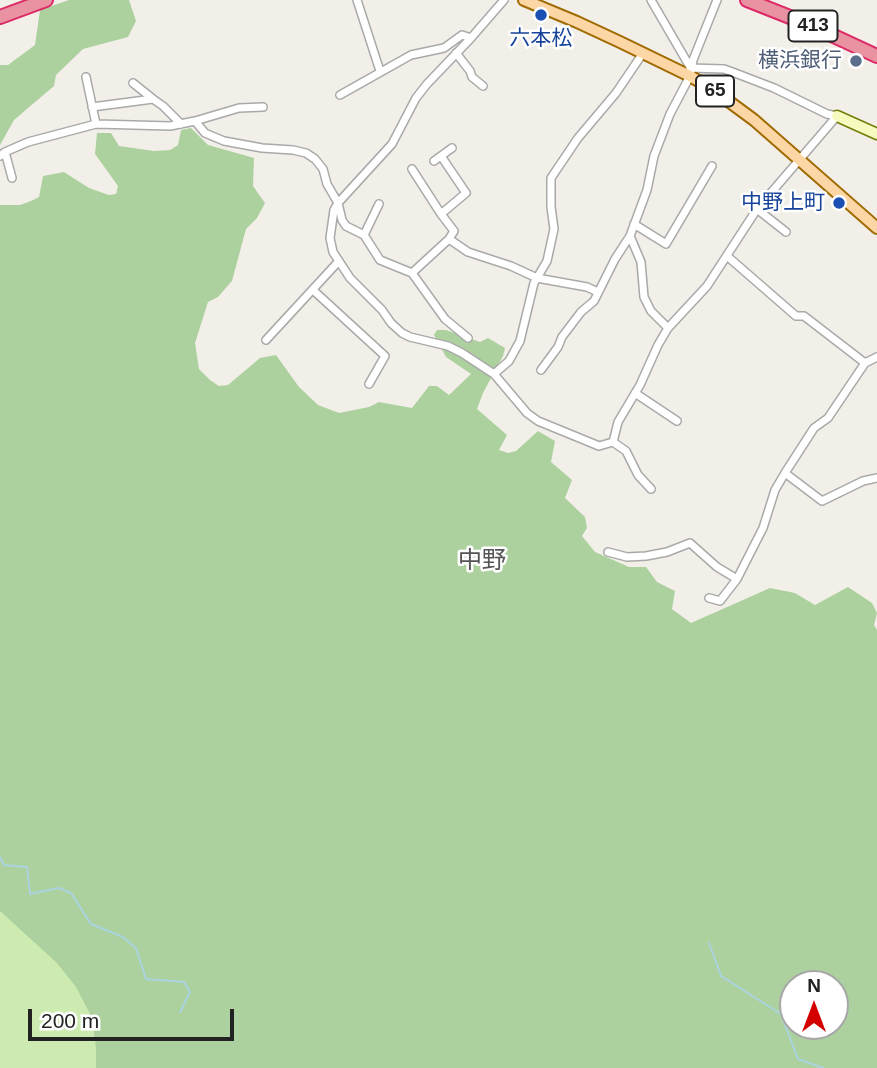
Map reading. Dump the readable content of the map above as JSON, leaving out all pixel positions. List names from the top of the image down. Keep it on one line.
{"streets":{"highway":["413"],"main road":["65"]},"districts":["中野"],"places":["六本松","横浜銀行","中野上町"],"scale_bar":"200 m","north":"top"}
